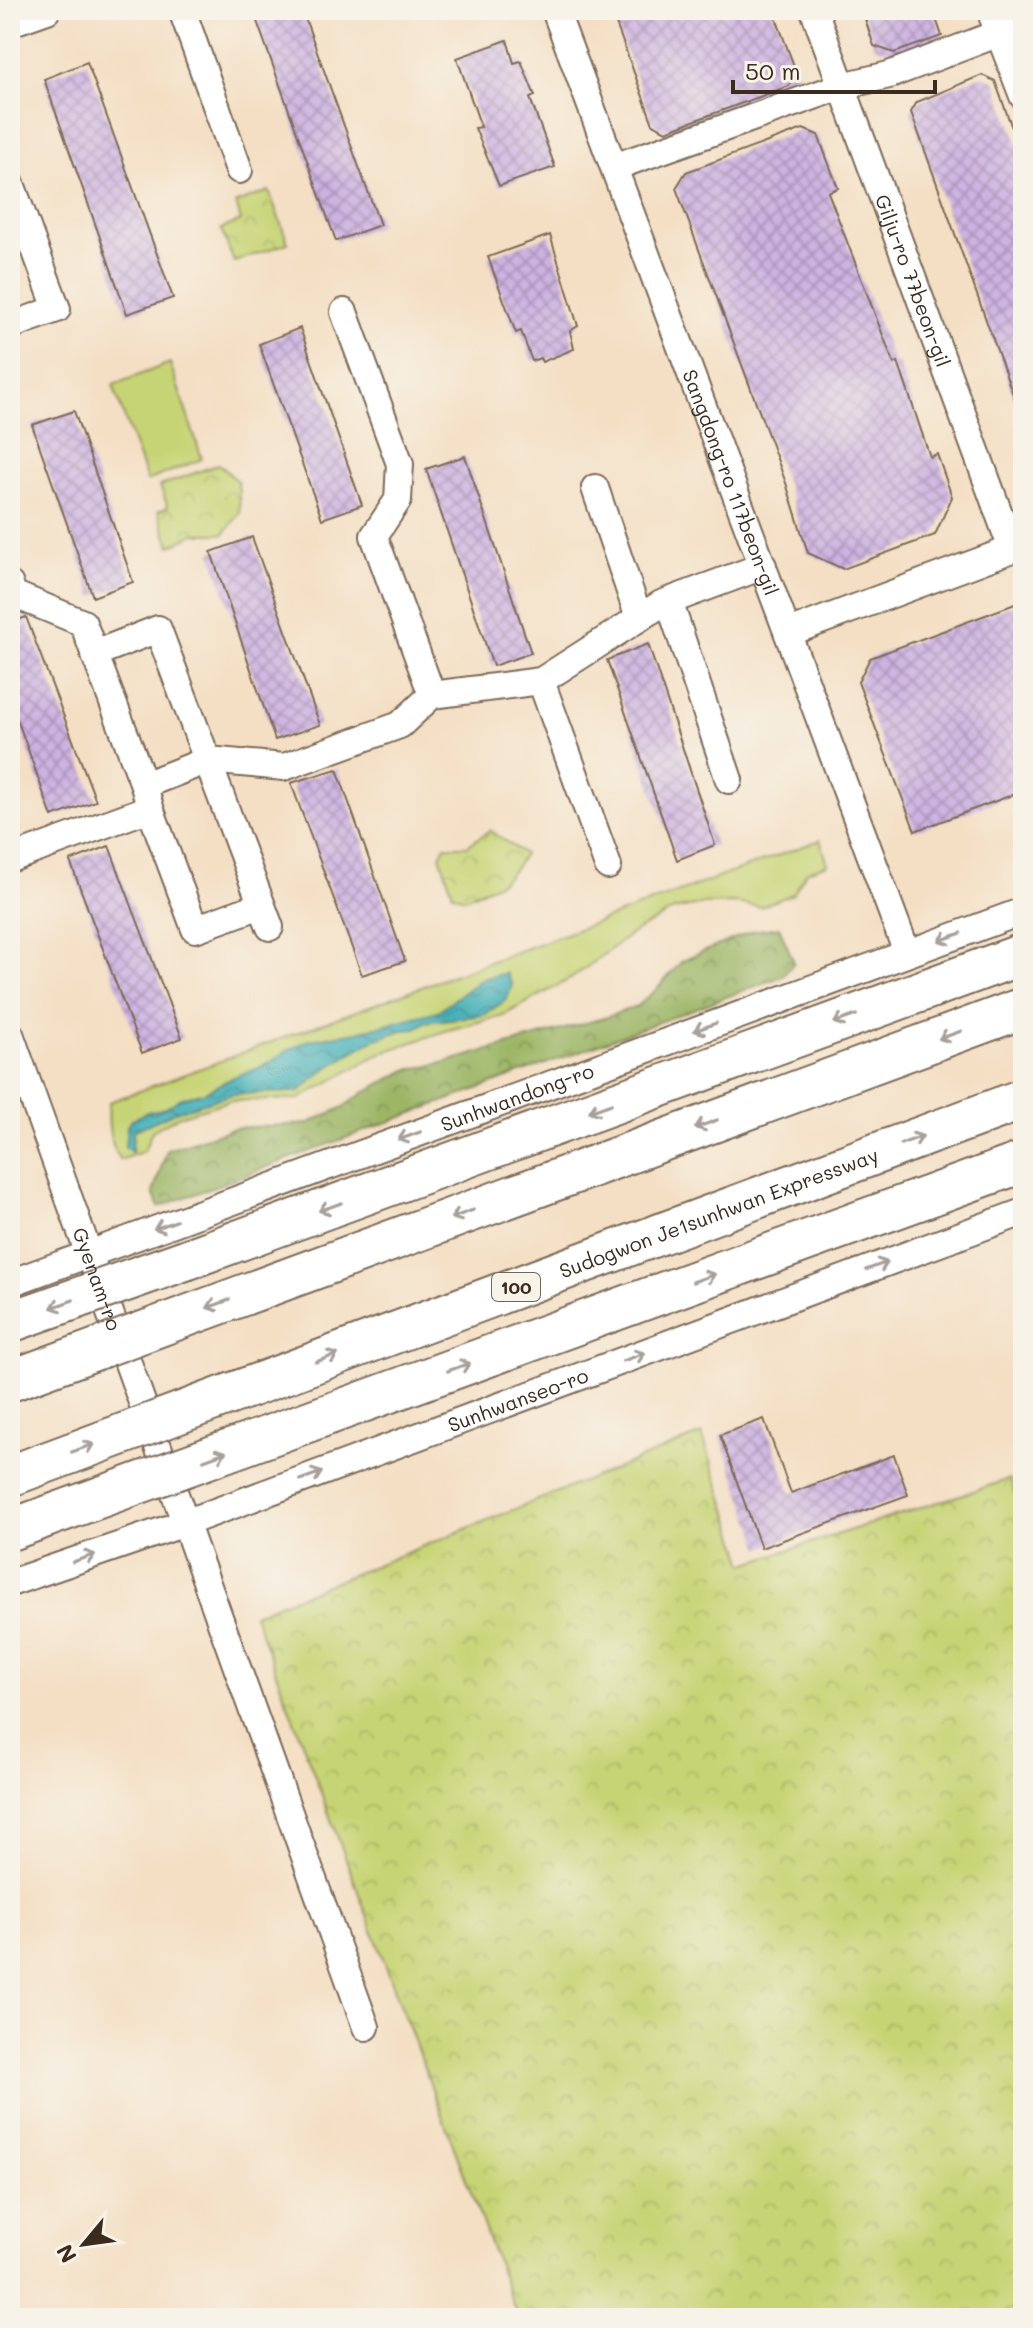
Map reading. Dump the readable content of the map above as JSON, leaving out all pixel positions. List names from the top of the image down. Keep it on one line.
{"streets":{"highway":["Sudogwon Je1sunhwan Expressway","100"],"street":["Gilju-ro 77beon-gil","Sangdong-ro 117beon-gil","Sunhwandong-ro","Gyenam-ro","Sunhwanseo-ro"]},"crossings":[["Gilju-ro 77beon-gil","Sangdong-ro 117beon-gil"],["Sangdong-ro 117beon-gil","Sunhwandong-ro"],["Sunhwandong-ro","Gyenam-ro"],["Gyenam-ro","Sunhwanseo-ro"]],"one_way":["Sunhwandong-ro","Sunhwanseo-ro"],"scale_bar":"50 m","north":"bottom left"}
